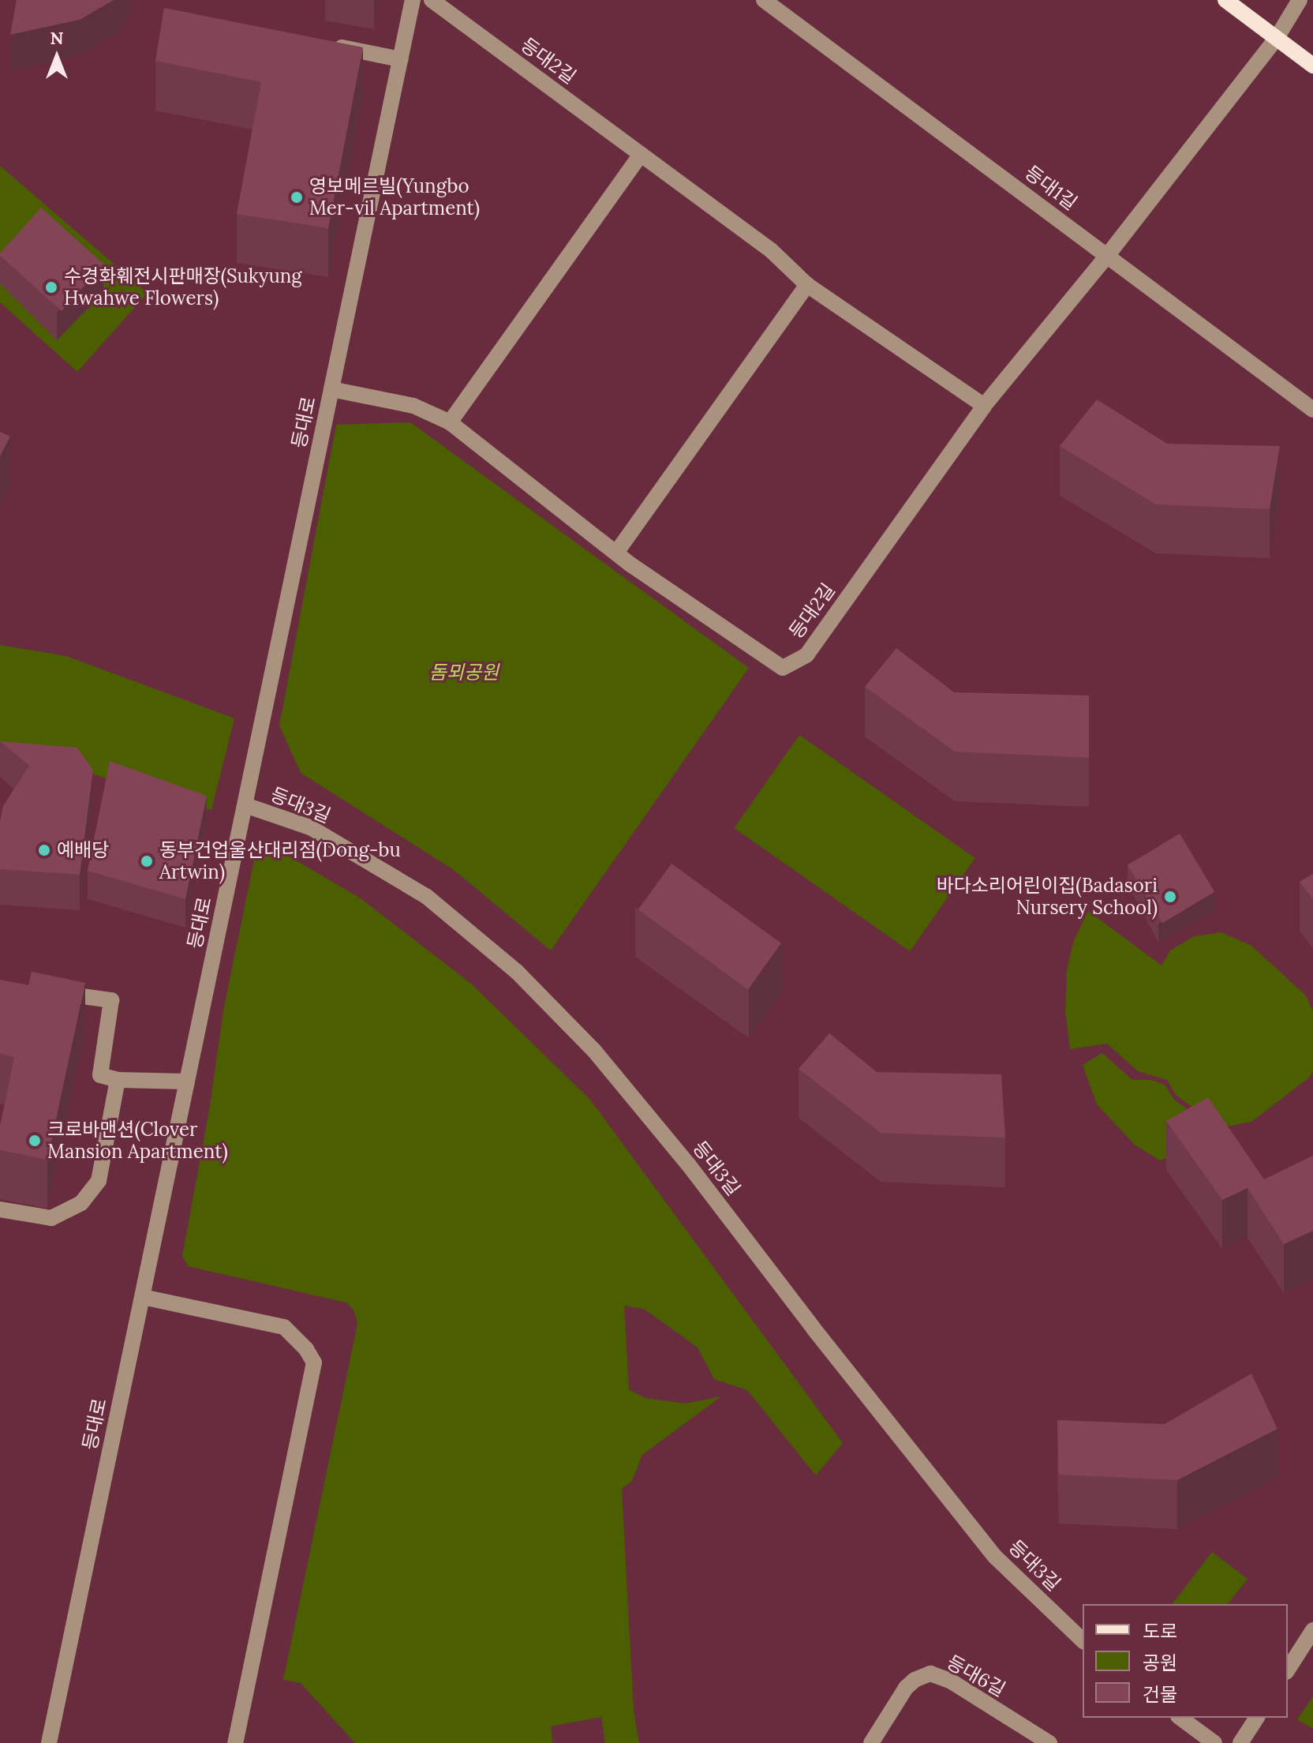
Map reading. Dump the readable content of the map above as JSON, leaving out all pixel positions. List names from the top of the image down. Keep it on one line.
{"streets":{"street":["등대2길","등대1길","등대로","등대3길","등대6길"]},"crossings":[["등대2길","등대1길"],["등대2길","등대로"],["등대로","등대3길"]],"parks":["돔뫼공원"],"places":["영보메르빌(Yungbo Mer-vil Apartment)","수경화훼전시판매장(Sukyung Hwahwe Flowers)","예배당","동부건업울산대리점(Dong-bu Artwin)","바다소리어린이집(Badasori Nursery School)","크로바맨션(Clover Mansion Apartment)"],"legend":["도로","공원","건물"],"north":"top"}
